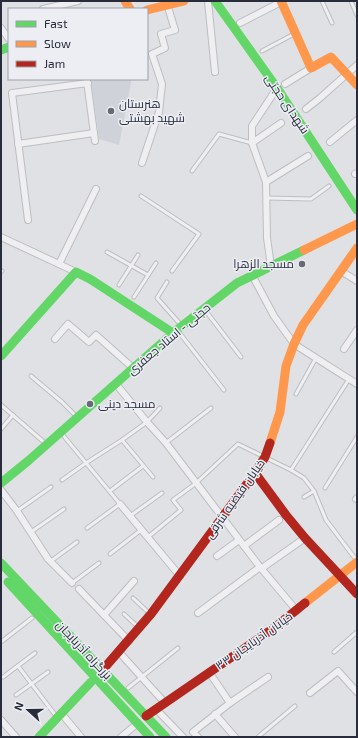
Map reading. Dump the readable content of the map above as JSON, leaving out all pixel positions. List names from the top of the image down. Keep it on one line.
{"streets":{"main road":["شهدای حجتی","حجتی - استاد جعفری","خیابان فیضیه شرقی","خیابان آذربایجان ۳۳","بزرگراه آذربایجان"]},"crossings":[["خیابان آذربایجان ۳۳","بزرگراه آذربایجان"]],"places":["هنرستان شهید بهشتی","مسجد الزهرا","مسجد دینی"],"legend":["Fast","Slow","Jam"],"north":"left"}
